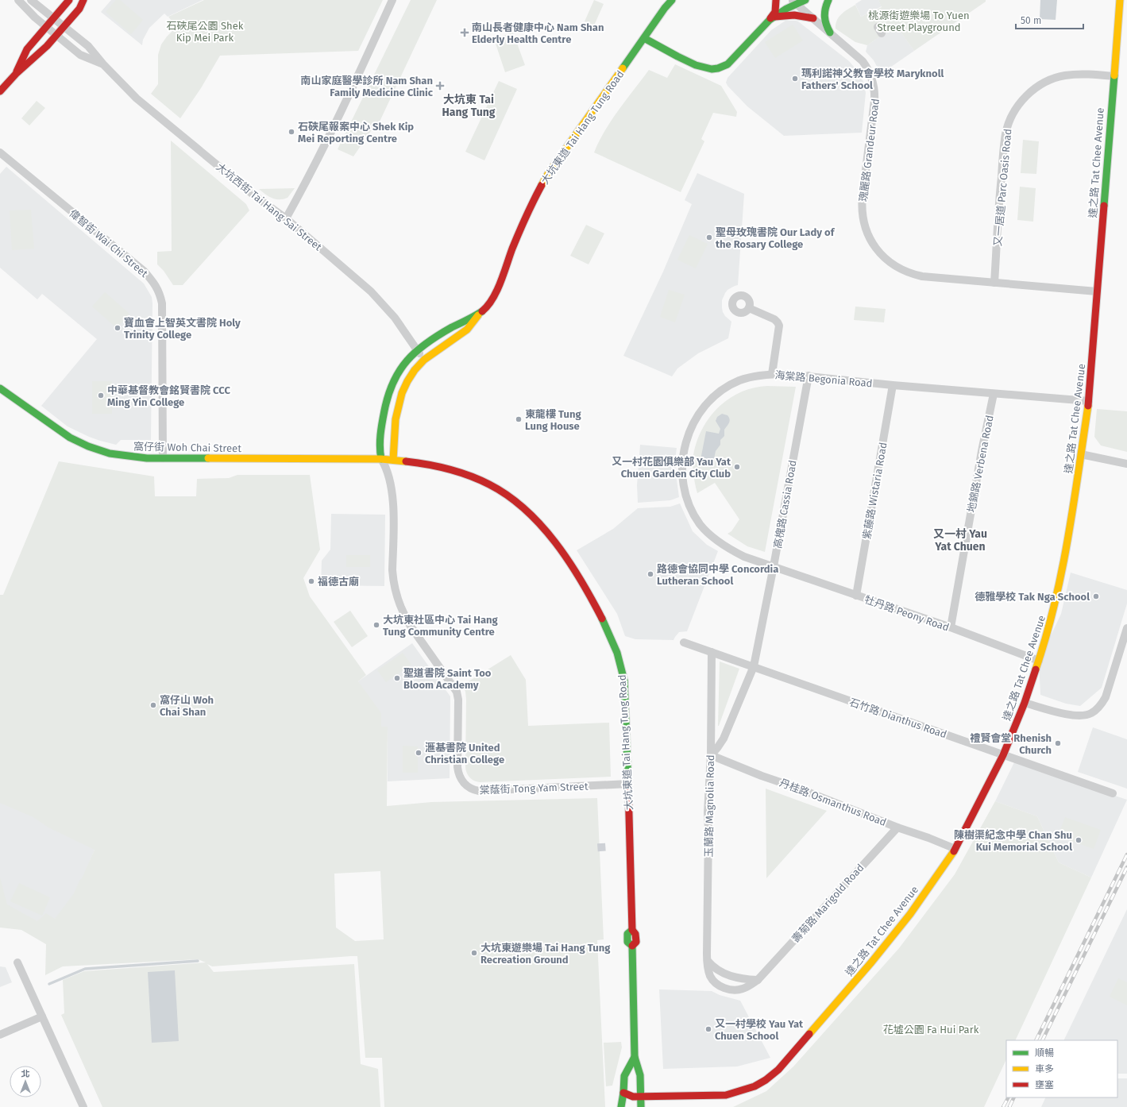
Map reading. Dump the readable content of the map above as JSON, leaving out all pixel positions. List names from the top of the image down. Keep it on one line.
{"streets":{"main road":["大坑東道 Tai Hang Tung Road","達之路 Tat Chee Avenue","窩仔街 Woh Chai Street"],"street":["瑰麗路 Grandeur Road","又一居道 Parc Oasis Road","大坑西街 Tai Hang Sai Street","偉智街 Wai Chi Street","海棠路 Begonia Road","地錦路 Verbena Road","紫藤路 Wistaria Road","高槐路 Cassia Road","牡丹路 Peony Road","石竹路 Dianthus Road","棠蔭街 Tong Yam Street","丹桂路 Osmanthus Road","玉蘭路 Magnolia Road","壽菊路 Marigold Road"]},"crossings":[["大坑東道 Tai Hang Tung Road","達之路 Tat Chee Avenue"],["大坑東道 Tai Hang Tung Road","大坑西街 Tai Hang Sai Street"],["大坑東道 Tai Hang Tung Road","窩仔街 Woh Chai Street"],["大坑東道 Tai Hang Tung Road","棠蔭街 Tong Yam Street"],["瑰麗路 Grandeur Road","達之路 Tat Chee Avenue"],["瑰麗路 Grandeur Road","又一居道 Parc Oasis Road"],["達之路 Tat Chee Avenue","又一居道 Parc Oasis Road"],["達之路 Tat Chee Avenue","海棠路 Begonia Road"],["達之路 Tat Chee Avenue","牡丹路 Peony Road"],["達之路 Tat Chee Avenue","石竹路 Dianthus Road"],["達之路 Tat Chee Avenue","丹桂路 Osmanthus Road"],["偉智街 Wai Chi Street","窩仔街 Woh Chai Street"],["海棠路 Begonia Road","地錦路 Verbena Road"],["海棠路 Begonia Road","紫藤路 Wistaria Road"],["海棠路 Begonia Road","高槐路 Cassia Road"],["海棠路 Begonia Road","牡丹路 Peony Road"],["窩仔街 Woh Chai Street","棠蔭街 Tong Yam Street"],["地錦路 Verbena Road","牡丹路 Peony Road"],["紫藤路 Wistaria Road","牡丹路 Peony Road"],["高槐路 Cassia Road","牡丹路 Peony Road"],["高槐路 Cassia Road","石竹路 Dianthus Road"],["高槐路 Cassia Road","丹桂路 Osmanthus Road"],["高槐路 Cassia Road","玉蘭路 Magnolia Road"],["石竹路 Dianthus Road","玉蘭路 Magnolia Road"],["丹桂路 Osmanthus Road","玉蘭路 Magnolia Road"],["丹桂路 Osmanthus Road","壽菊路 Marigold Road"],["玉蘭路 Magnolia Road","壽菊路 Marigold Road"]],"districts":["大坑東 Tai Hang Tung","又一村 Yau Yat Chuen"],"parks":["桃源街遊樂場 To Yuen Street Playground","石硤尾公園 Shek Kip Mei Park","花墟公園 Fa Hui Park"],"places":{"health":["南山長者健康中心 Nam Shan Elderly Health Centre","南山家庭醫學診所 Nam Shan Family Medicine Clinic"],"other":["瑪利諾神父教會學校 Maryknoll Fathers' School","石硤尾報案中心 Shek Kip Mei Reporting Centre","聖母玫瑰書院 Our Lady of the Rosary College","寶血會上智英文書院 Holy Trinity College","中華基督教會銘賢書院 CCC Ming Yin College","東龍樓 Tung Lung House","又一村花園俱樂部 Yau Yat Chuen Garden City Club","路德會協同中學 Concordia Lutheran School","福德古廟","德雅學校 Tak Nga School","大坑東社區中心 Tai Hang Tung Community Centre","聖道書院 Saint Too Bloom Academy","窩仔山 Woh Chai Shan","禮賢會堂 Rhenish Church","滙基書院 United Christian College","陳樹渠紀念中學 Chan Shu Kui Memorial School","大坑東遊樂場 Tai Hang Tung Recreation Ground","又一村學校 Yau Yat Chuen School"]},"legend":["順暢","車多","壅塞"],"scale_bar":"50 m","north":"top"}
